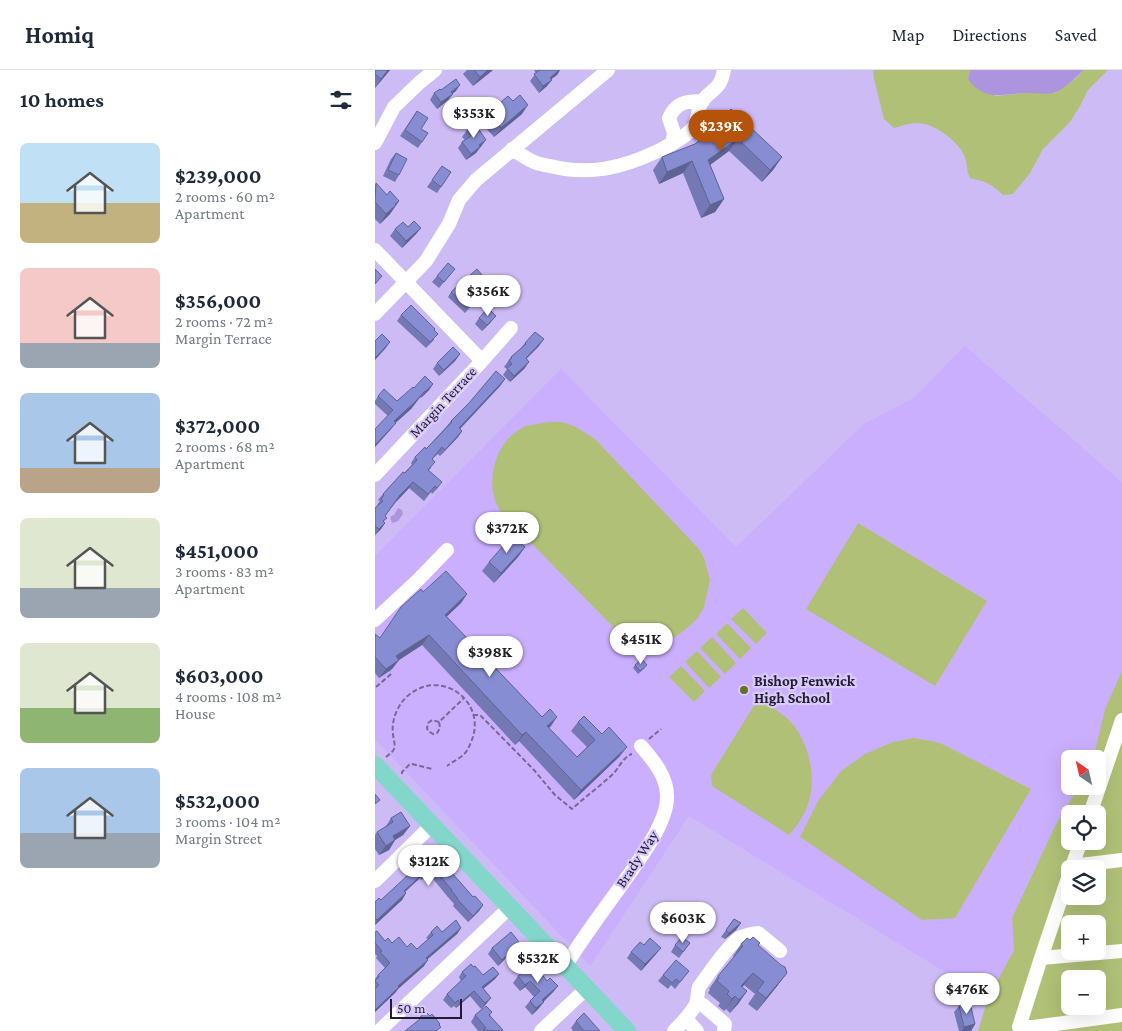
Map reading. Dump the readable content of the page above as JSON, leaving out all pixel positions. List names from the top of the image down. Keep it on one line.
{"streets":{"street":["Margin Terrace","Brady Way"]},"places":["Bishop Fenwick High School"],"scale_bar":"50 m","north":"top left","page":{"header":"Homiq","nav":["Map","Directions","Saved"],"heading":"10 homes","price":["$353K","$239K","$356K","$372K","$451K","$398K","$312K","$603K","$532K","$476K"],"list":[{"name":"$239,000","note":"2 rooms · 60 m² · Apartment"},{"name":"$356,000","note":"2 rooms · 72 m² · Margin Terrace"},{"name":"$372,000","note":"2 rooms · 68 m² · Apartment"},{"name":"$451,000","note":"3 rooms · 83 m² · Apartment"},{"name":"$603,000","note":"4 rooms · 108 m² · House"},{"name":"$532,000","note":"3 rooms · 104 m² · Margin Street"}],"map_buttons":["+","−"],"scale":"50 m"}}
